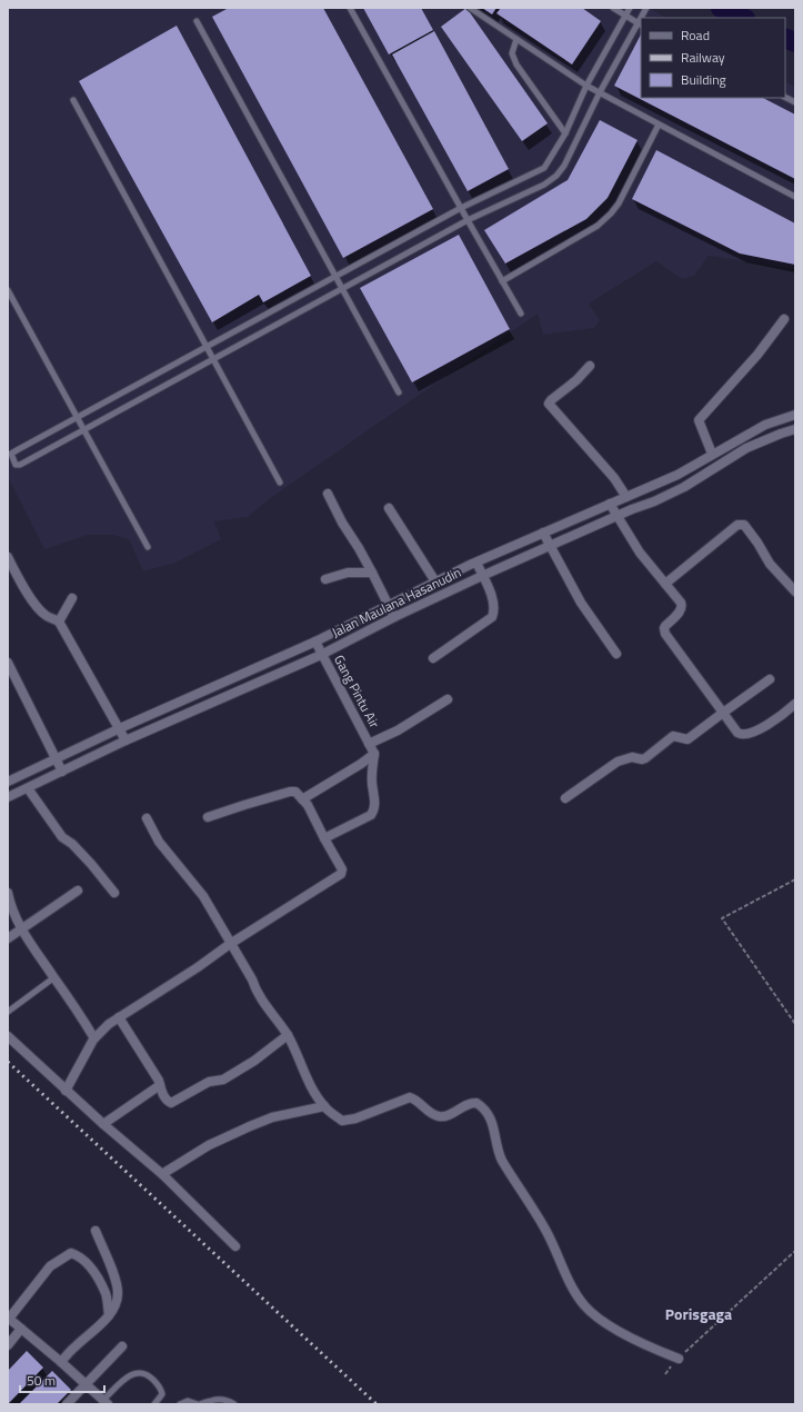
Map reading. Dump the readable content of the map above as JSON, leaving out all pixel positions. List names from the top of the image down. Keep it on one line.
{"streets":{"street":["Jalan Maulana Hasanudin","Gang Pintu Air"]},"crossings":[["Jalan Maulana Hasanudin","Gang Pintu Air"]],"districts":["Porisgaga"],"legend":["Road","Railway","Building"],"scale_bar":"50 m"}
